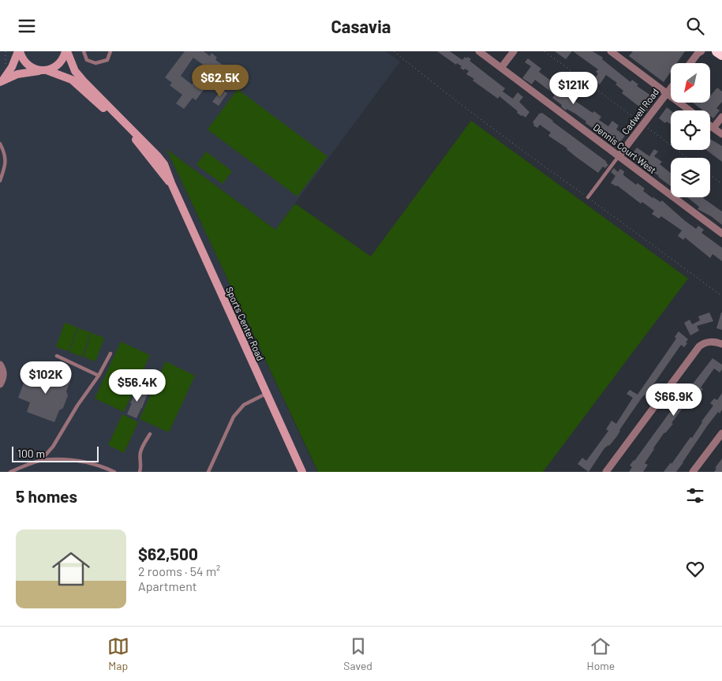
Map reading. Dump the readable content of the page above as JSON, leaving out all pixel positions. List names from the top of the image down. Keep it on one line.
{"streets":{"main road":["Sports Center Road"],"street":["Cadwell Road","Dennis Court West"]},"crossings":[["Cadwell Road","Dennis Court West"]],"scale_bar":"100 m","north":"bottom left","page":{"header":"Casavia","price":["$62.5K","$121K","$102K","$56.4K","$66.9K"],"scale":"100 m","heading":"5 homes","list":[{"name":"$62,500","note":"2 rooms · 54 m² · Apartment"}],"tabs":["Map","Saved","Home"]}}
